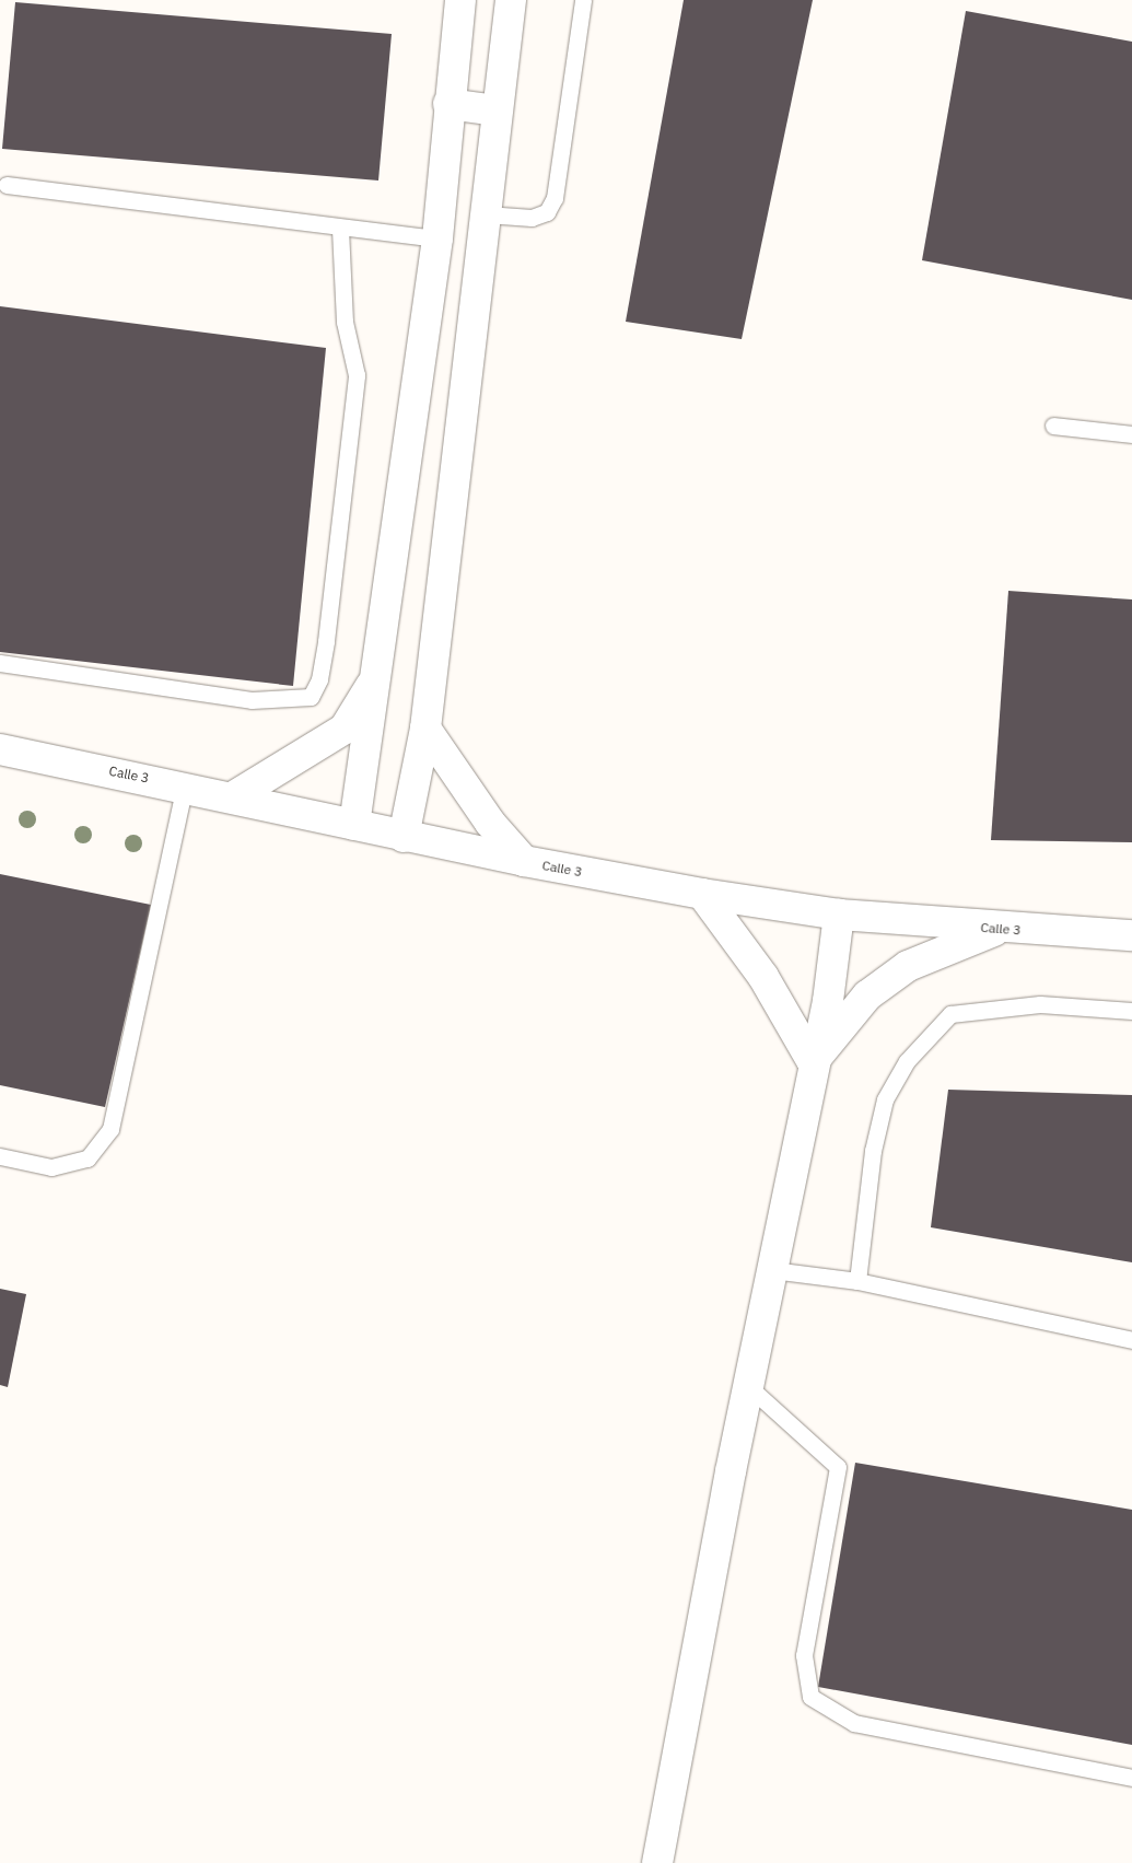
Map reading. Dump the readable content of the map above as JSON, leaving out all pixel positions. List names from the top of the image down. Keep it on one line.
{"streets":{"street":["Calle 3"]}}
